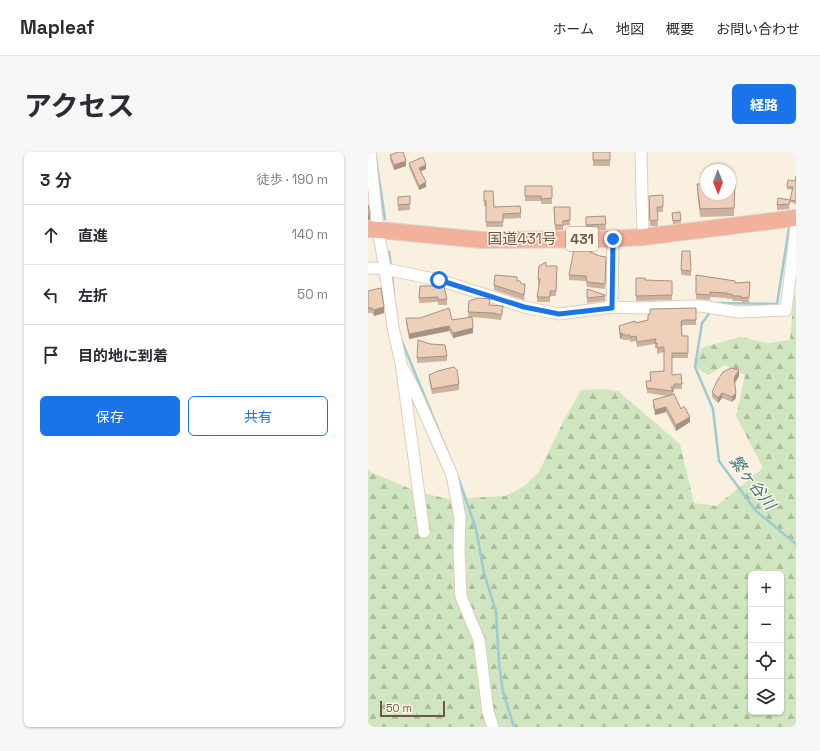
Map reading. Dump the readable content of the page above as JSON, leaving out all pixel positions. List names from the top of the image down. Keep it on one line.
{"streets":{"highway":["国道431号","431"]},"water":["繁ヶ谷川"],"scale_bar":"50 m","north":"bottom","page":{"header":"Mapleaf","nav":["ホーム","地図","概要","お問い合わせ"],"title":"アクセス","buttons":["経路",["保存","共有"]],"heading":["3 分","徒歩 · 190 m"],"list":[["直進","140 m"],["左折","50 m"],"目的地に到着"],"map_buttons":["+","−"],"scale":"50 m"}}
